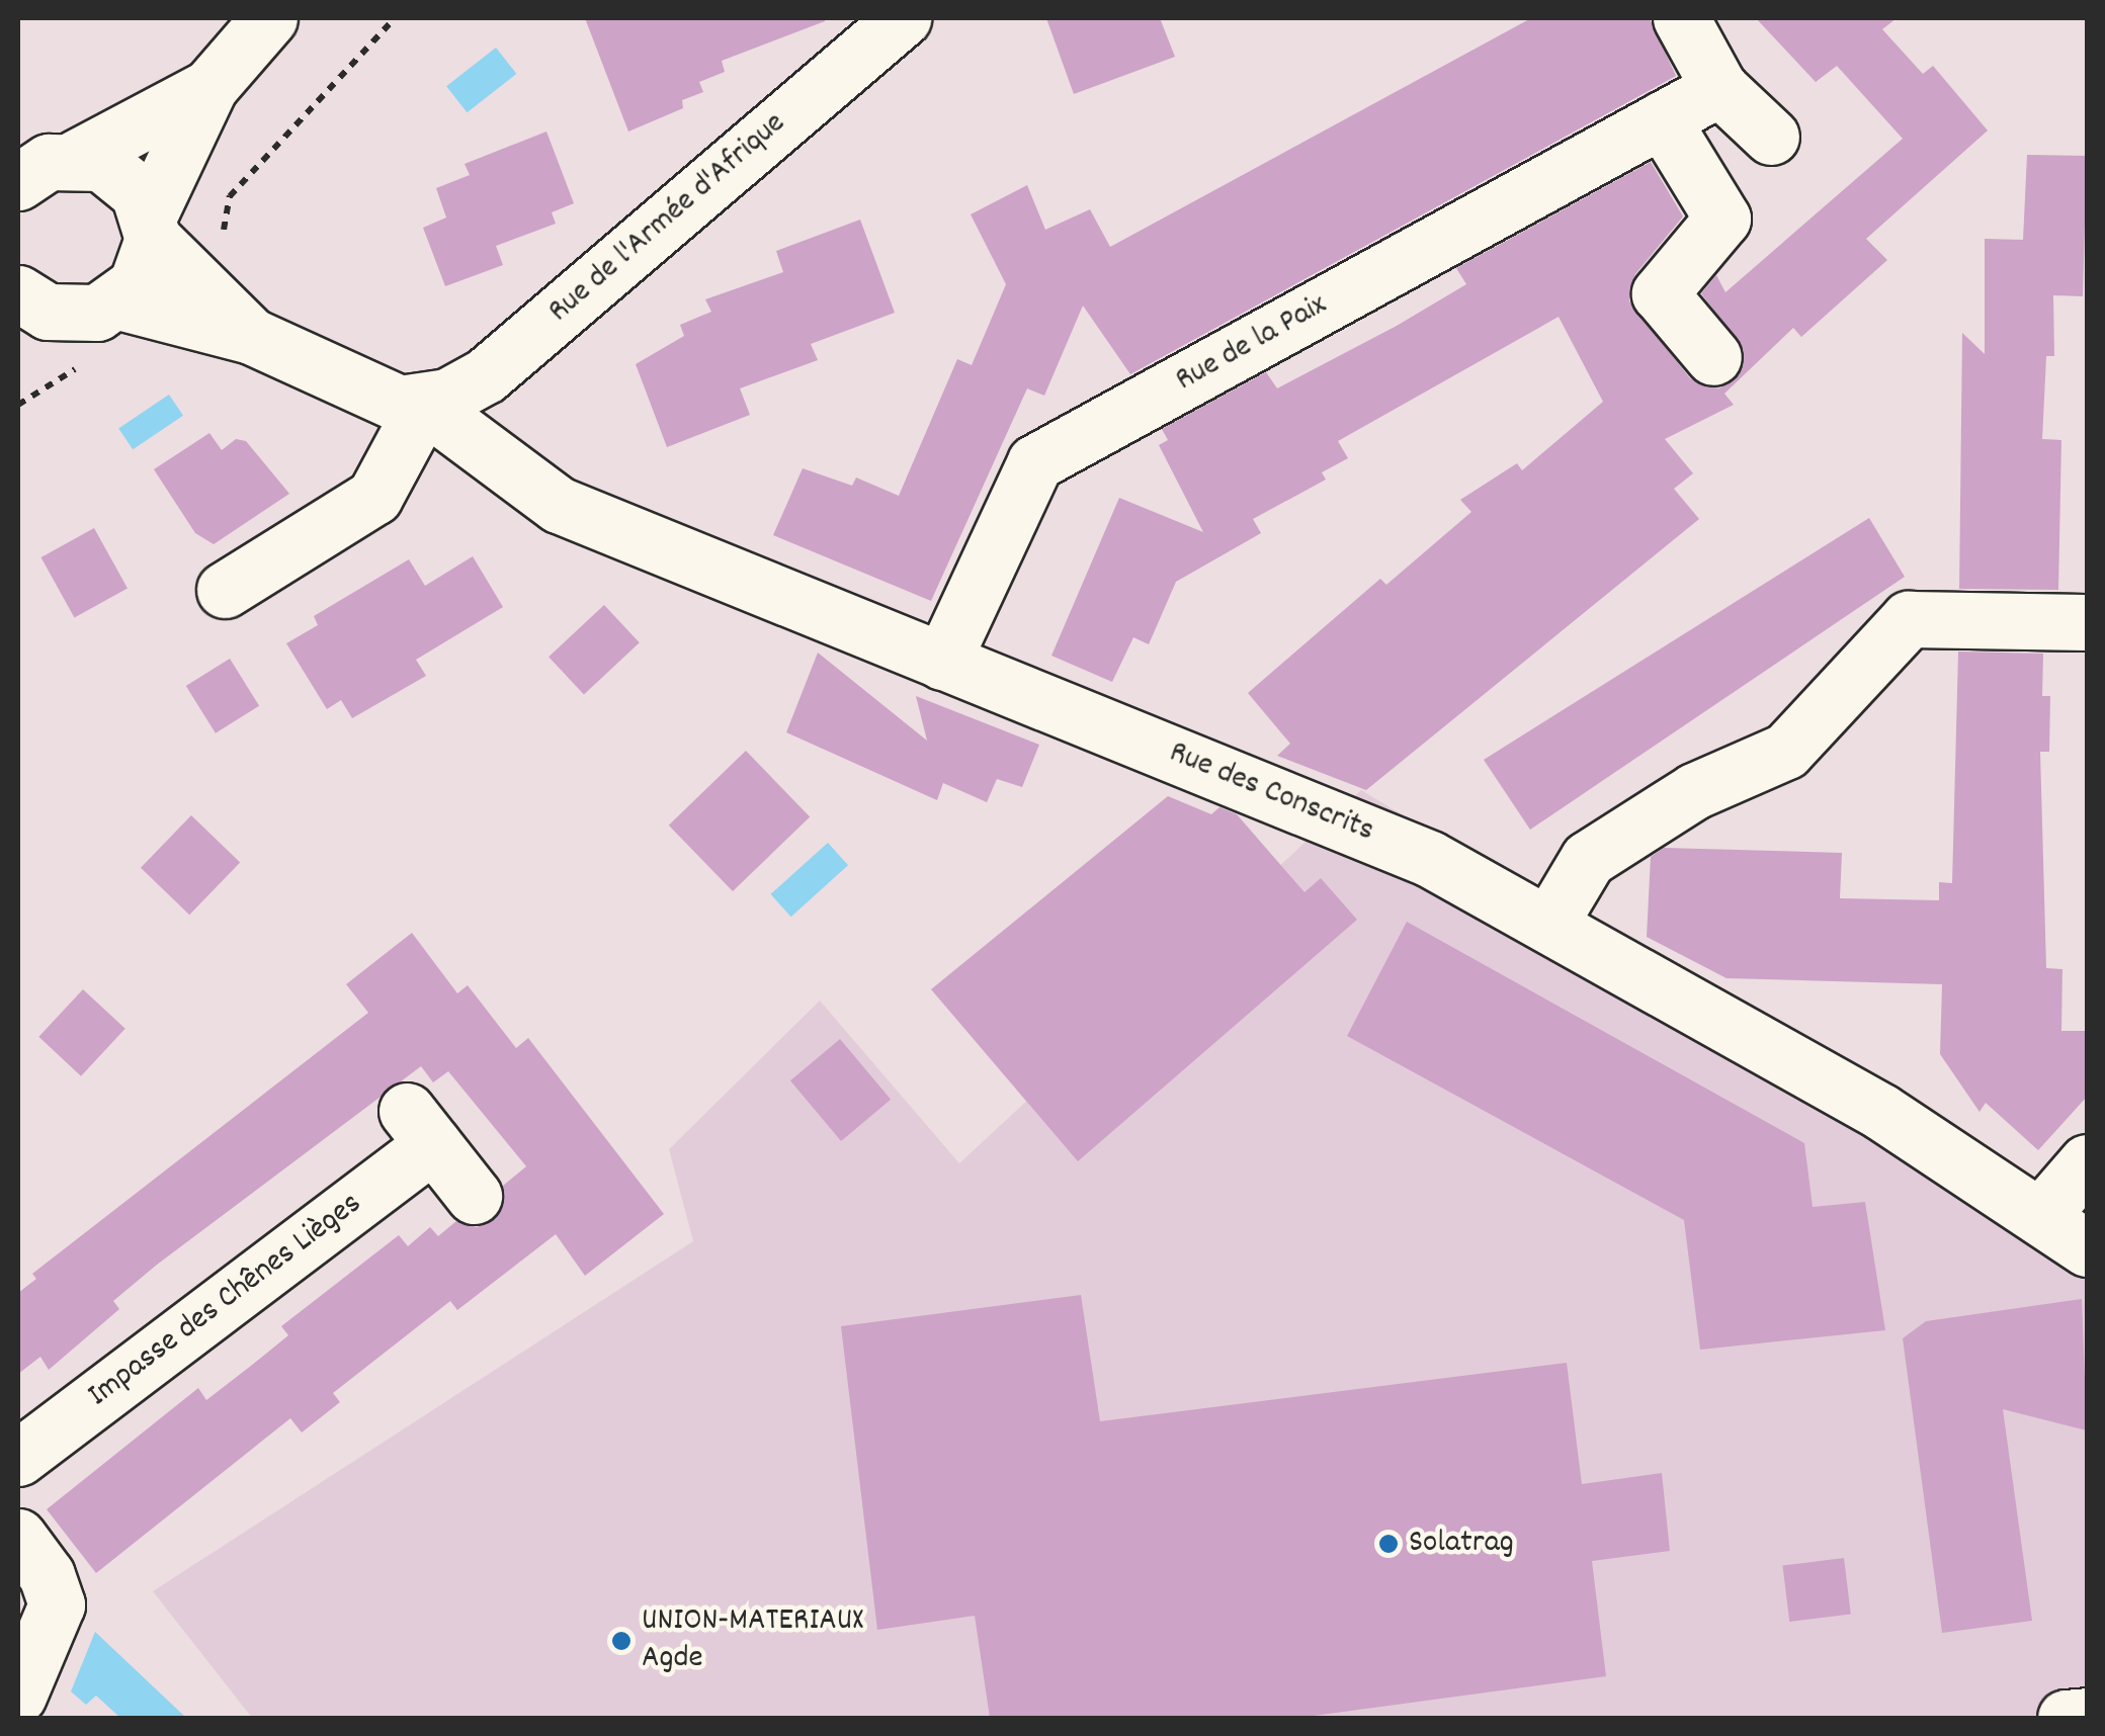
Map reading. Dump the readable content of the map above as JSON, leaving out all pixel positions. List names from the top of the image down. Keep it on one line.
{"streets":{"street":["Rue de l'Armée d'Afrique","Rue de la Paix","Rue des Conscrits","Impasse des Chênes Lièges"]},"crossings":[["Rue de l'Armée d'Afrique","Rue des Conscrits"],["Rue de la Paix","Rue des Conscrits"]],"places":["Solatrag","UNION-MATERIAUX Agde"]}
